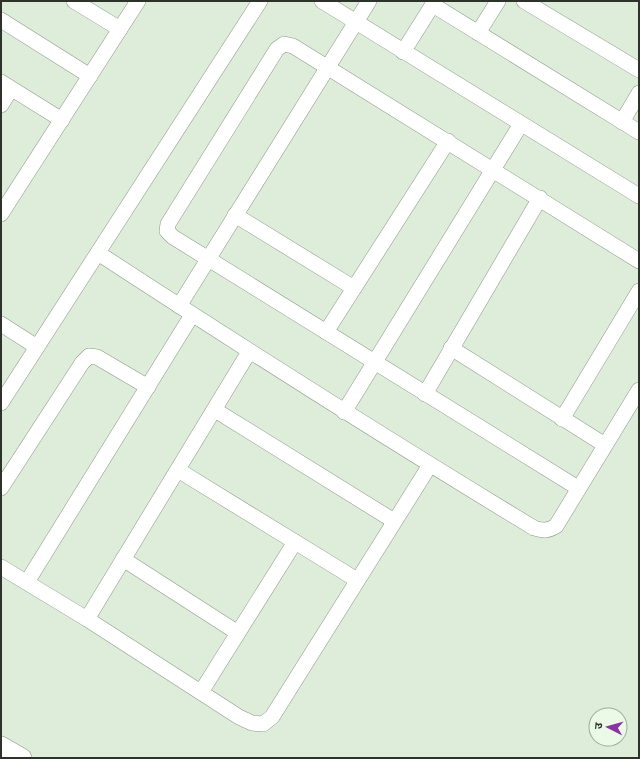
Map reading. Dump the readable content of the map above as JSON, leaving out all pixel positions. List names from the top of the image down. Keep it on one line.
{"north":"left"}
